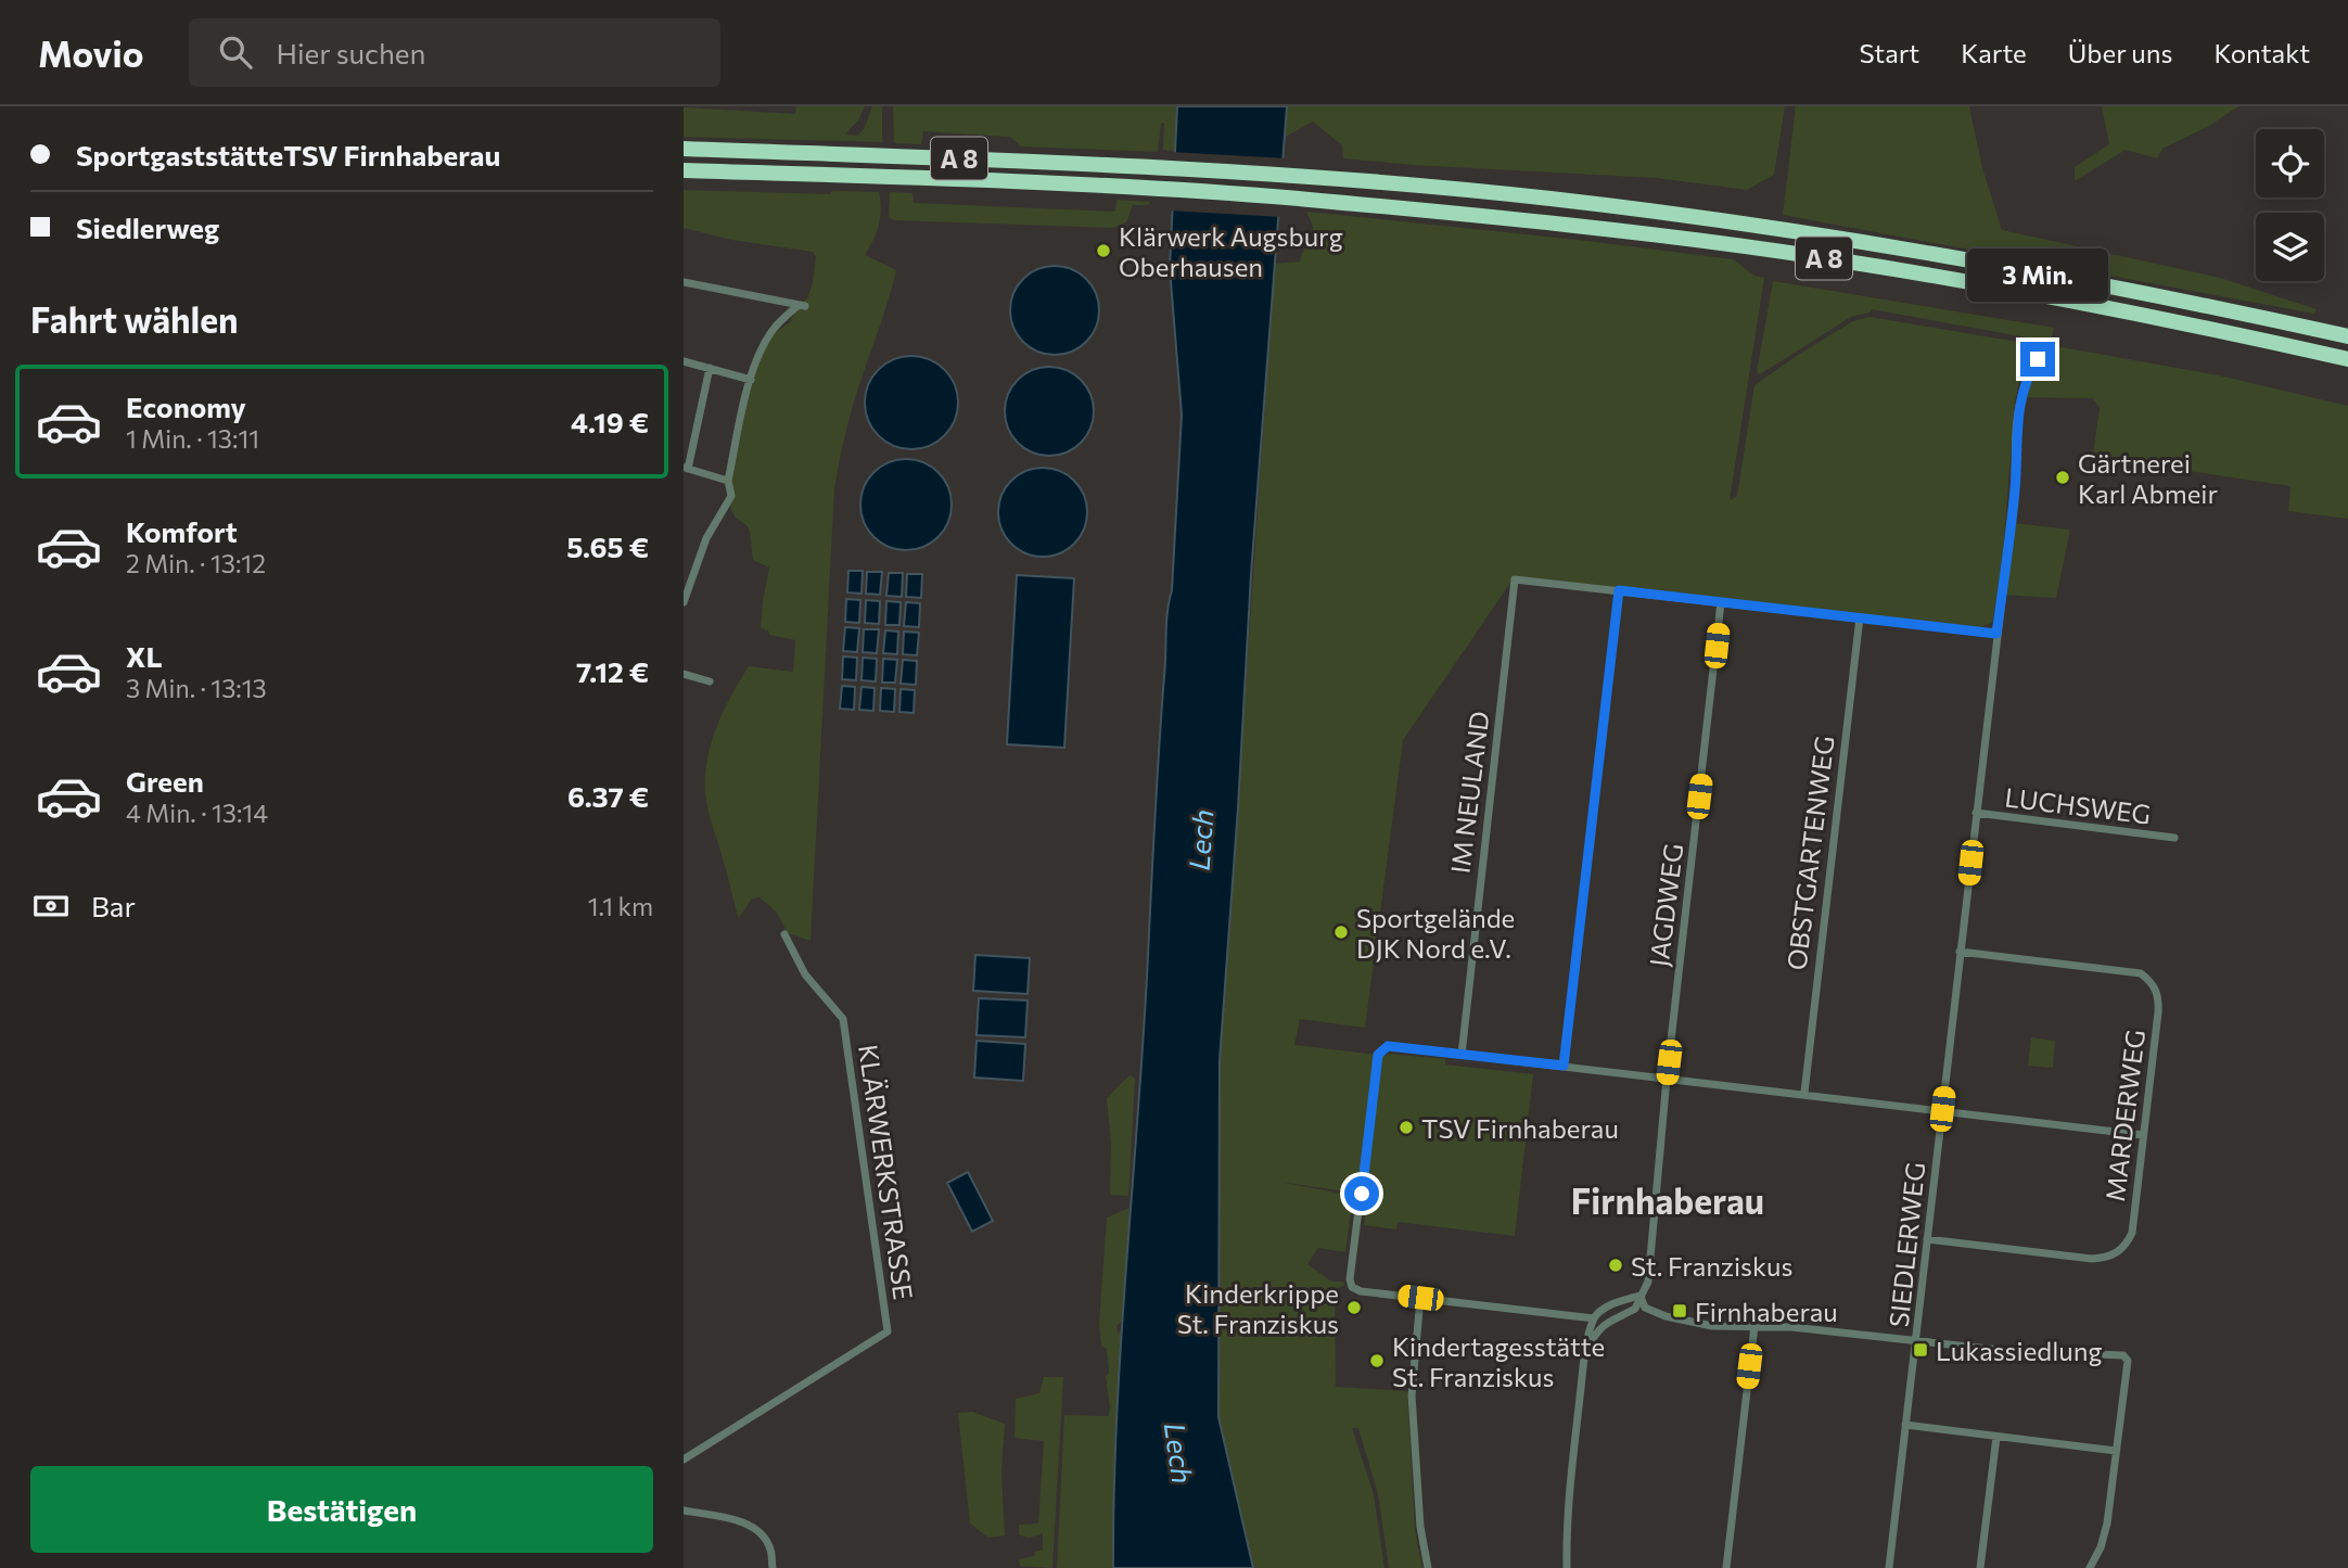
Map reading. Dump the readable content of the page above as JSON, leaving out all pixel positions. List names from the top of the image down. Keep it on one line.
{"streets":{"highway":["A 8"],"street":["IM NEULAND","LUCHSWEG","OBSTGARTENWEG","JAGDWEG","MARDERWEG","KLÄRWERKSTRASSE","SIEDLERWEG"]},"crossings":[["LUCHSWEG","SIEDLERWEG"],["MARDERWEG","SIEDLERWEG"]],"districts":["Firnhaberau"],"water":["Lech"],"places":{"other":["Klärwerk Augsburg Oberhausen","Gärtnerei Karl Abmeir","Sportgelände DJK Nord e.V.","TSV Firnhaberau","St. Franziskus","Kinderkrippe St. Franziskus","Kindertagesstätte St. Franziskus"],"transit":["Firnhaberau","Lukassiedlung"]},"page":{"header":"Movio","search":"Hier suchen","nav":["Start","Karte","Über uns","Kontakt"],"banner":["SportgaststätteTSV Firnhaberau","Siedlerweg"],"bubble":"3 Min.","heading":"Fahrt wählen","list":[{"name":"Economy","note":"1 Min. · 13:11","value":"4.19 €"},{"name":"Komfort","note":"2 Min. · 13:12","value":"5.65 €"},{"name":"XL","note":"3 Min. · 13:13","value":"7.12 €"},{"name":"Green","note":"4 Min. · 13:14","value":"6.37 €"}],"pay":["Bar","1.1 km"],"buttons":"Bestätigen"}}
